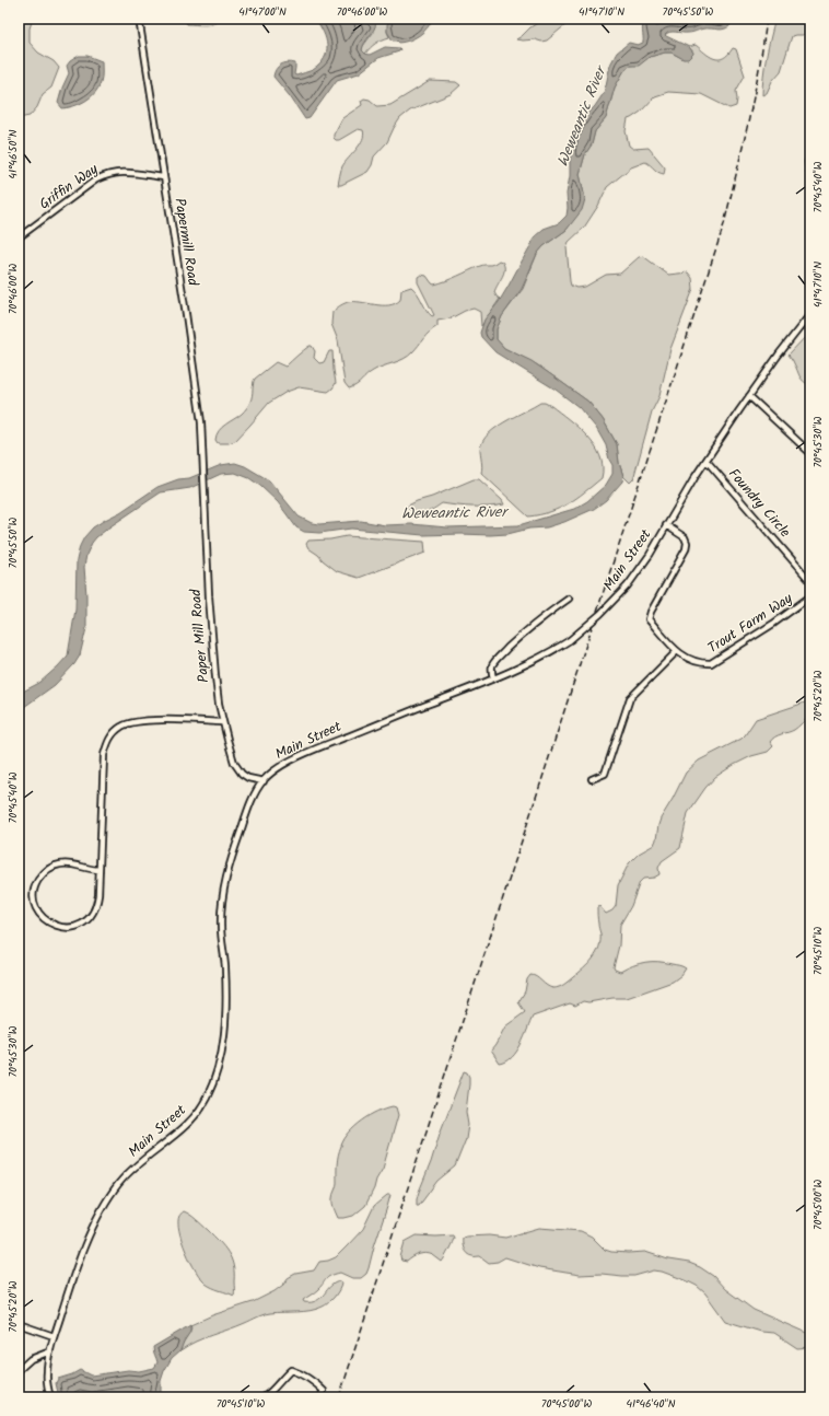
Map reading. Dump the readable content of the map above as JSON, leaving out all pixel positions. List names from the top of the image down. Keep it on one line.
{"streets":{"street":["Griffin Way","Papermill Road","Foundry Circle","Main Street","Trout Farm Way","Paper Mill Road"]},"crossings":[["Griffin Way","Papermill Road"],["Papermill Road","Paper Mill Road"],["Foundry Circle","Main Street"],["Main Street","Trout Farm Way"],["Main Street","Paper Mill Road"]],"water":["Weweantic River"],"coordinates":["41°47'00\"N","70°46'00\"W","41°47'10\"N","70°45'50\"W","41°46'50\"N","70°45'40\"W","70°45'30\"W","70°45'20\"W","70°45'10\"W","70°45'00\"W","41°46'40\"N"]}
